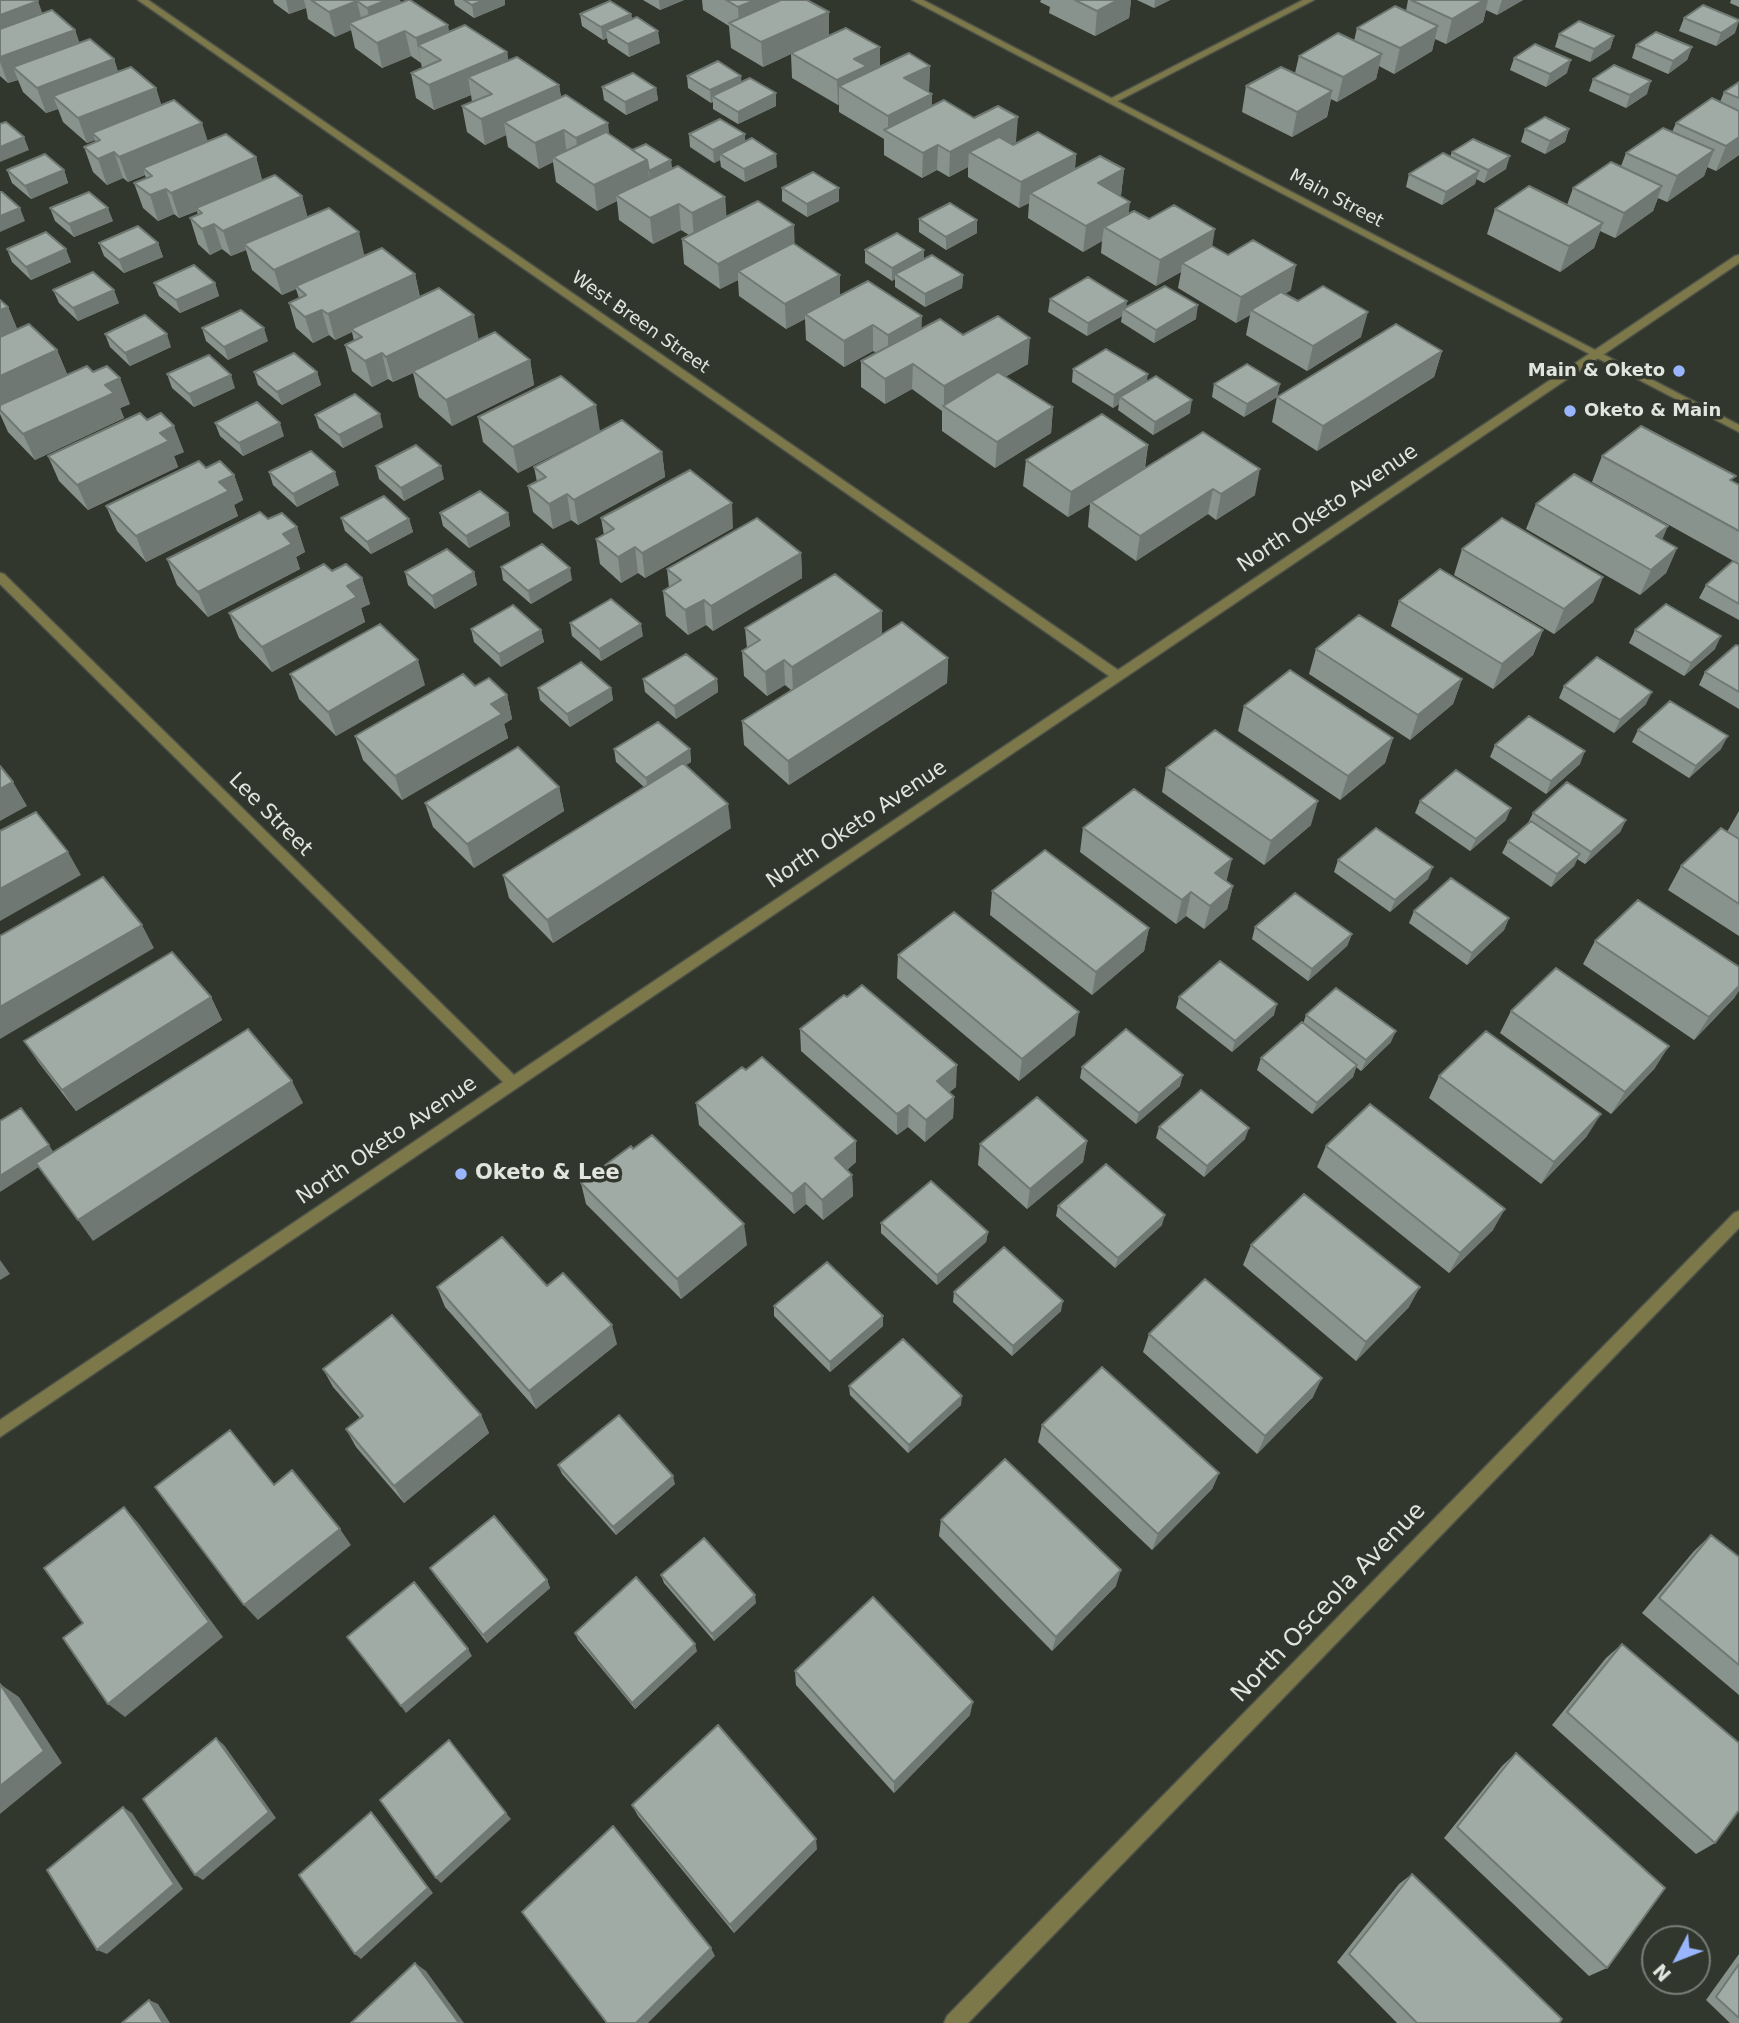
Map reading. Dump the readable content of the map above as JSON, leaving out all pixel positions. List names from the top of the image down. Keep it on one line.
{"streets":{"street":["Main Street","West Breen Street","North Oketo Avenue","Lee Street","North Osceola Avenue"]},"crossings":[["Main Street","North Oketo Avenue"],["West Breen Street","North Oketo Avenue"],["North Oketo Avenue","Lee Street"]],"places":["Main & Oketo","Oketo & Main","Oketo & Lee"],"north":"bottom left"}
